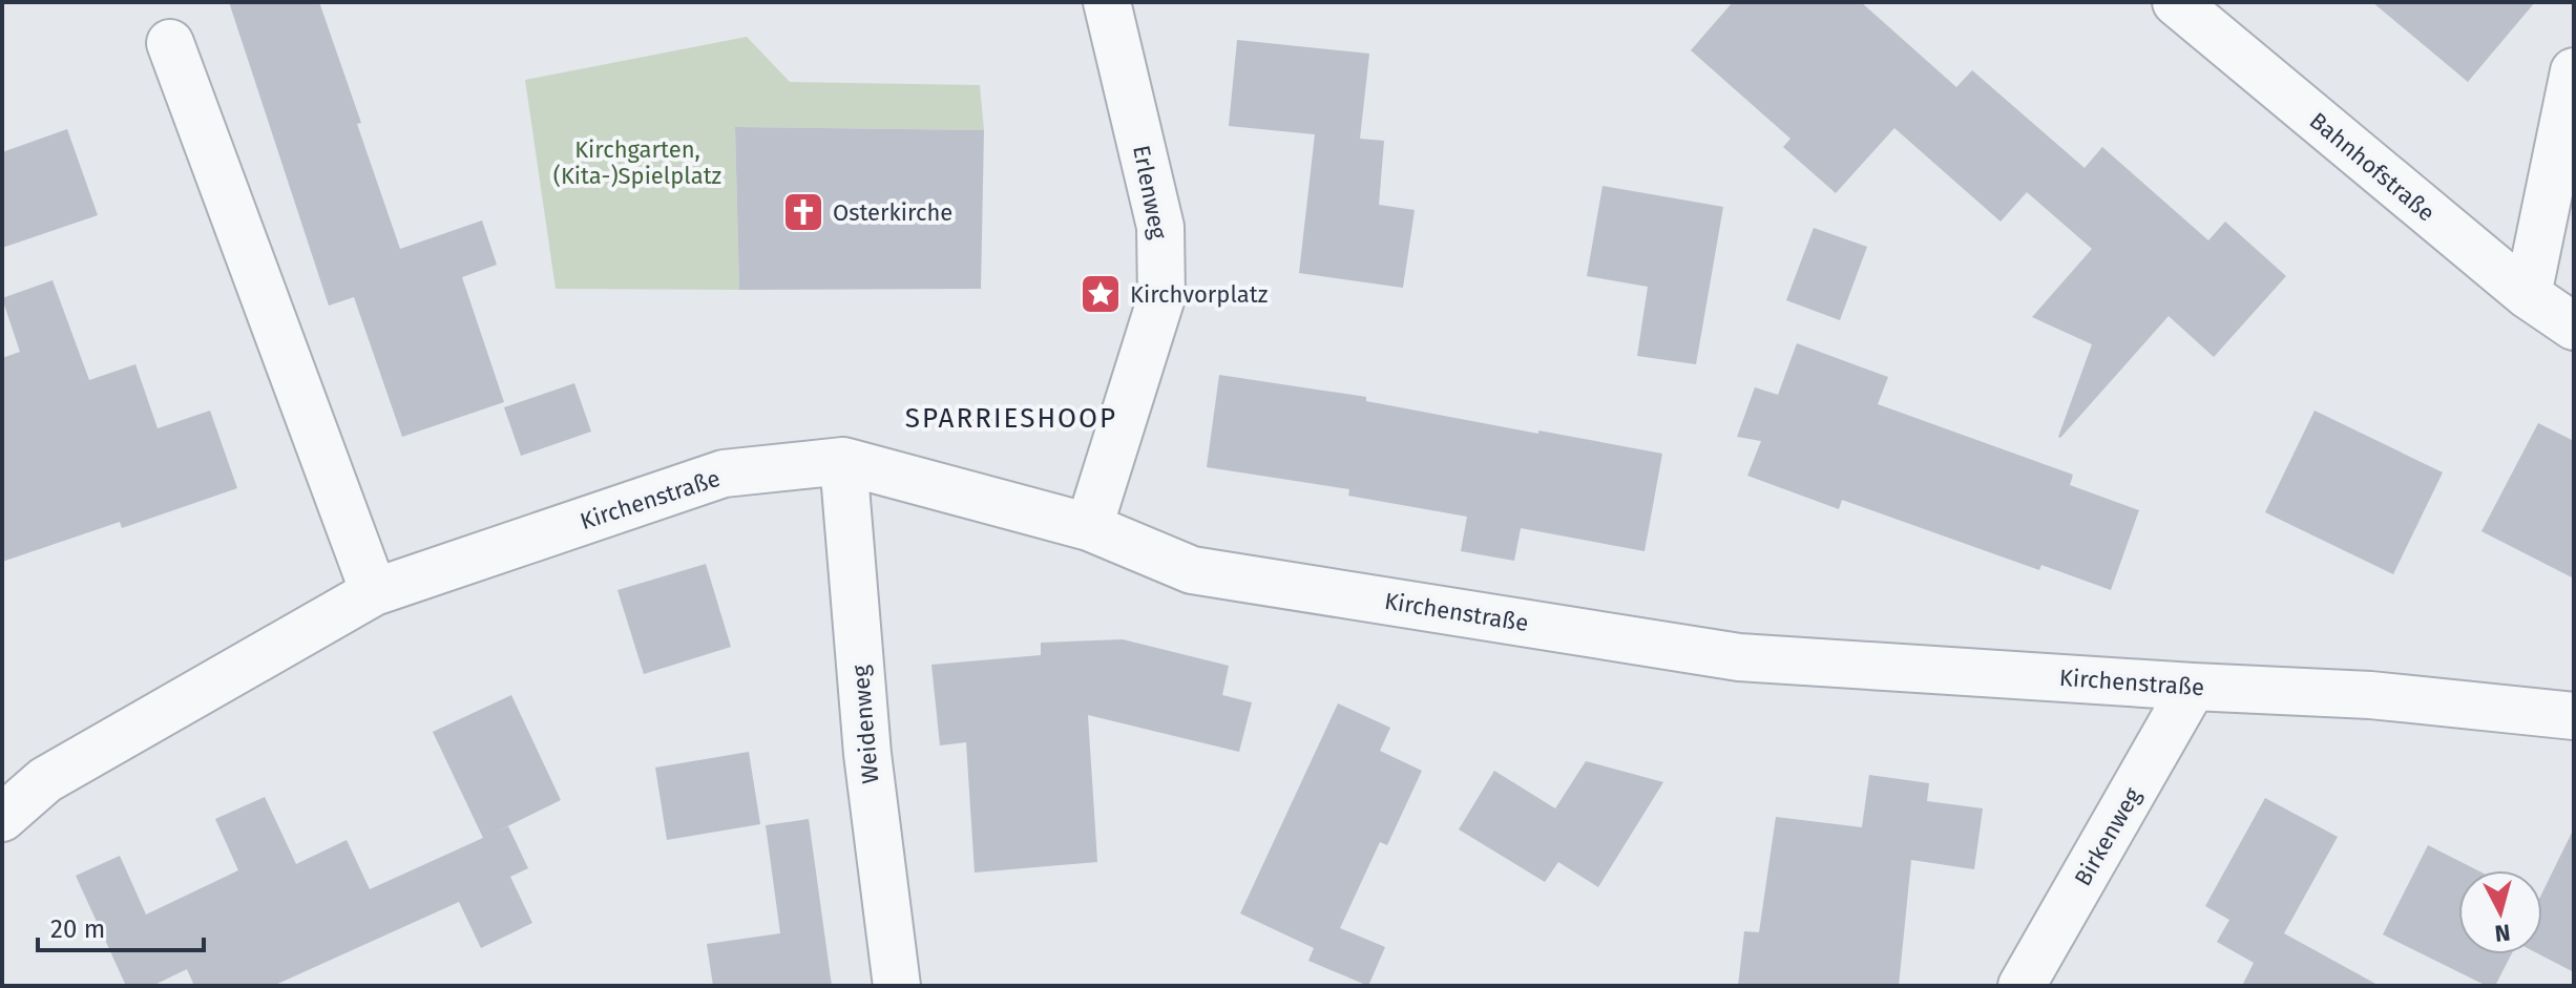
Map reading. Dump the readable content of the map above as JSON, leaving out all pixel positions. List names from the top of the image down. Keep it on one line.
{"streets":{"street":["Bahnhofstraße","Erlenweg","Kirchenstraße","Weidenweg","Birkenweg"]},"crossings":[["Erlenweg","Kirchenstraße"],["Kirchenstraße","Weidenweg"],["Kirchenstraße","Birkenweg"]],"districts":["SPARRIESHOOP"],"parks":["Kirchgarten, (Kita-)Spielplatz"],"places":{"church":["Osterkirche"],"place":["Kirchvorplatz"]},"scale_bar":"20 m","north":"bottom"}
